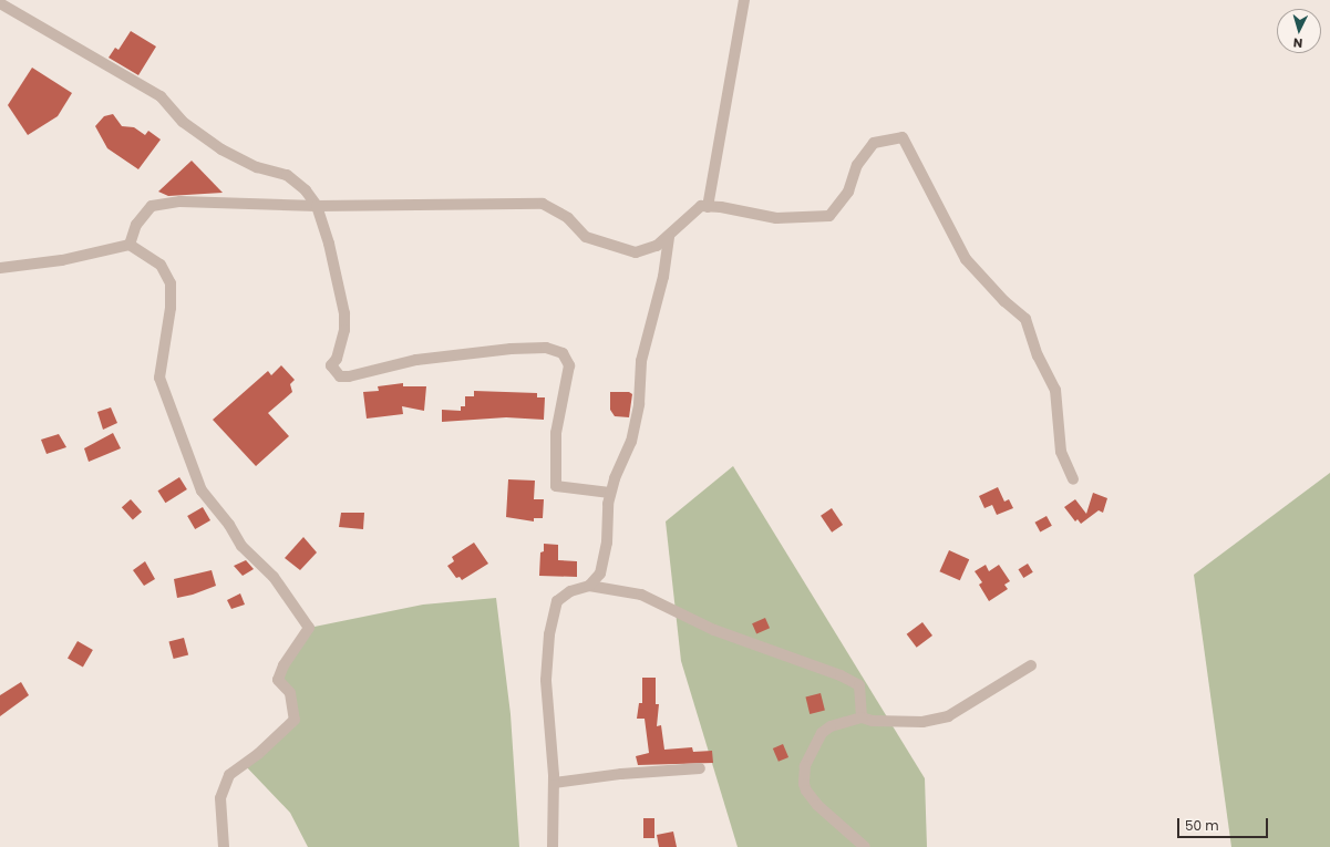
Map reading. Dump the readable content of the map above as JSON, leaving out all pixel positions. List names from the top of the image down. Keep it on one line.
{"scale_bar":"50 m","north":"bottom"}
